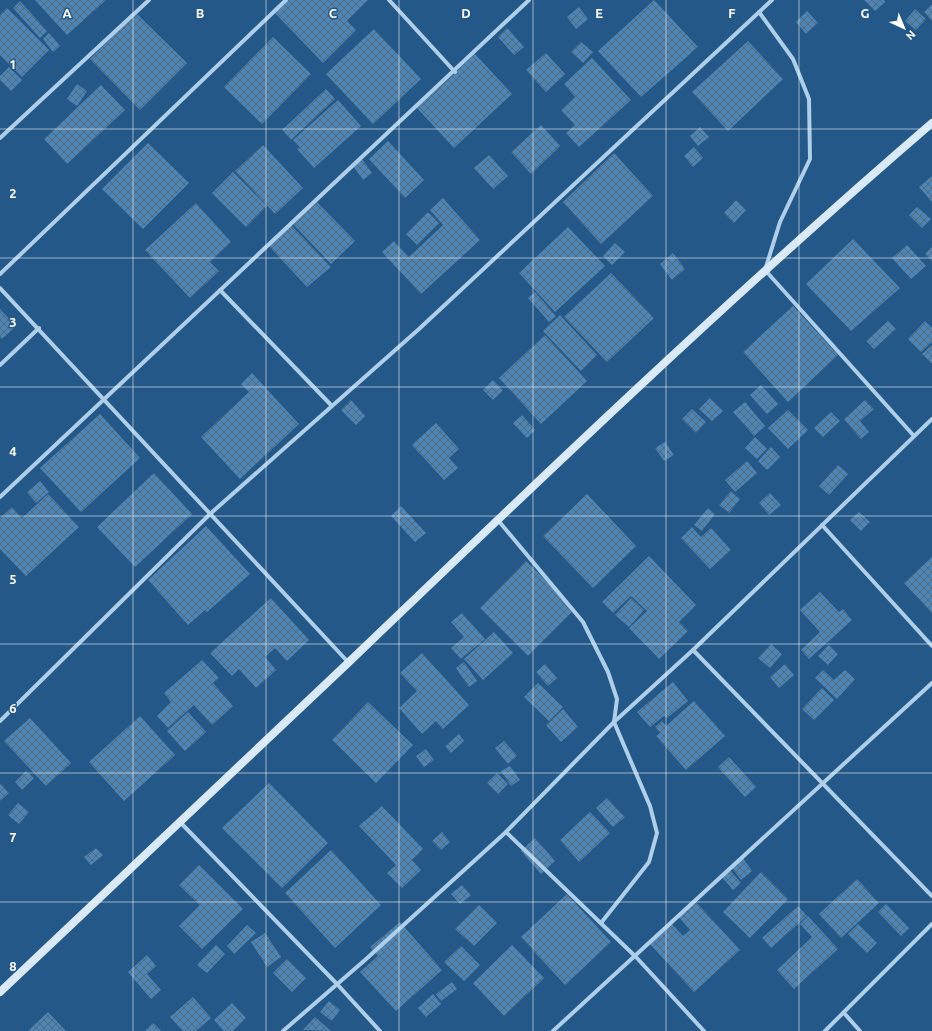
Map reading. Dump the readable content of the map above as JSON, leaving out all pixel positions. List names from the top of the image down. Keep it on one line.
{"north":"bottom right","grid":{"columns":["A","B","C","D","E","F","G"],"rows":["1","2","3","4","5","6","7","8"]}}
